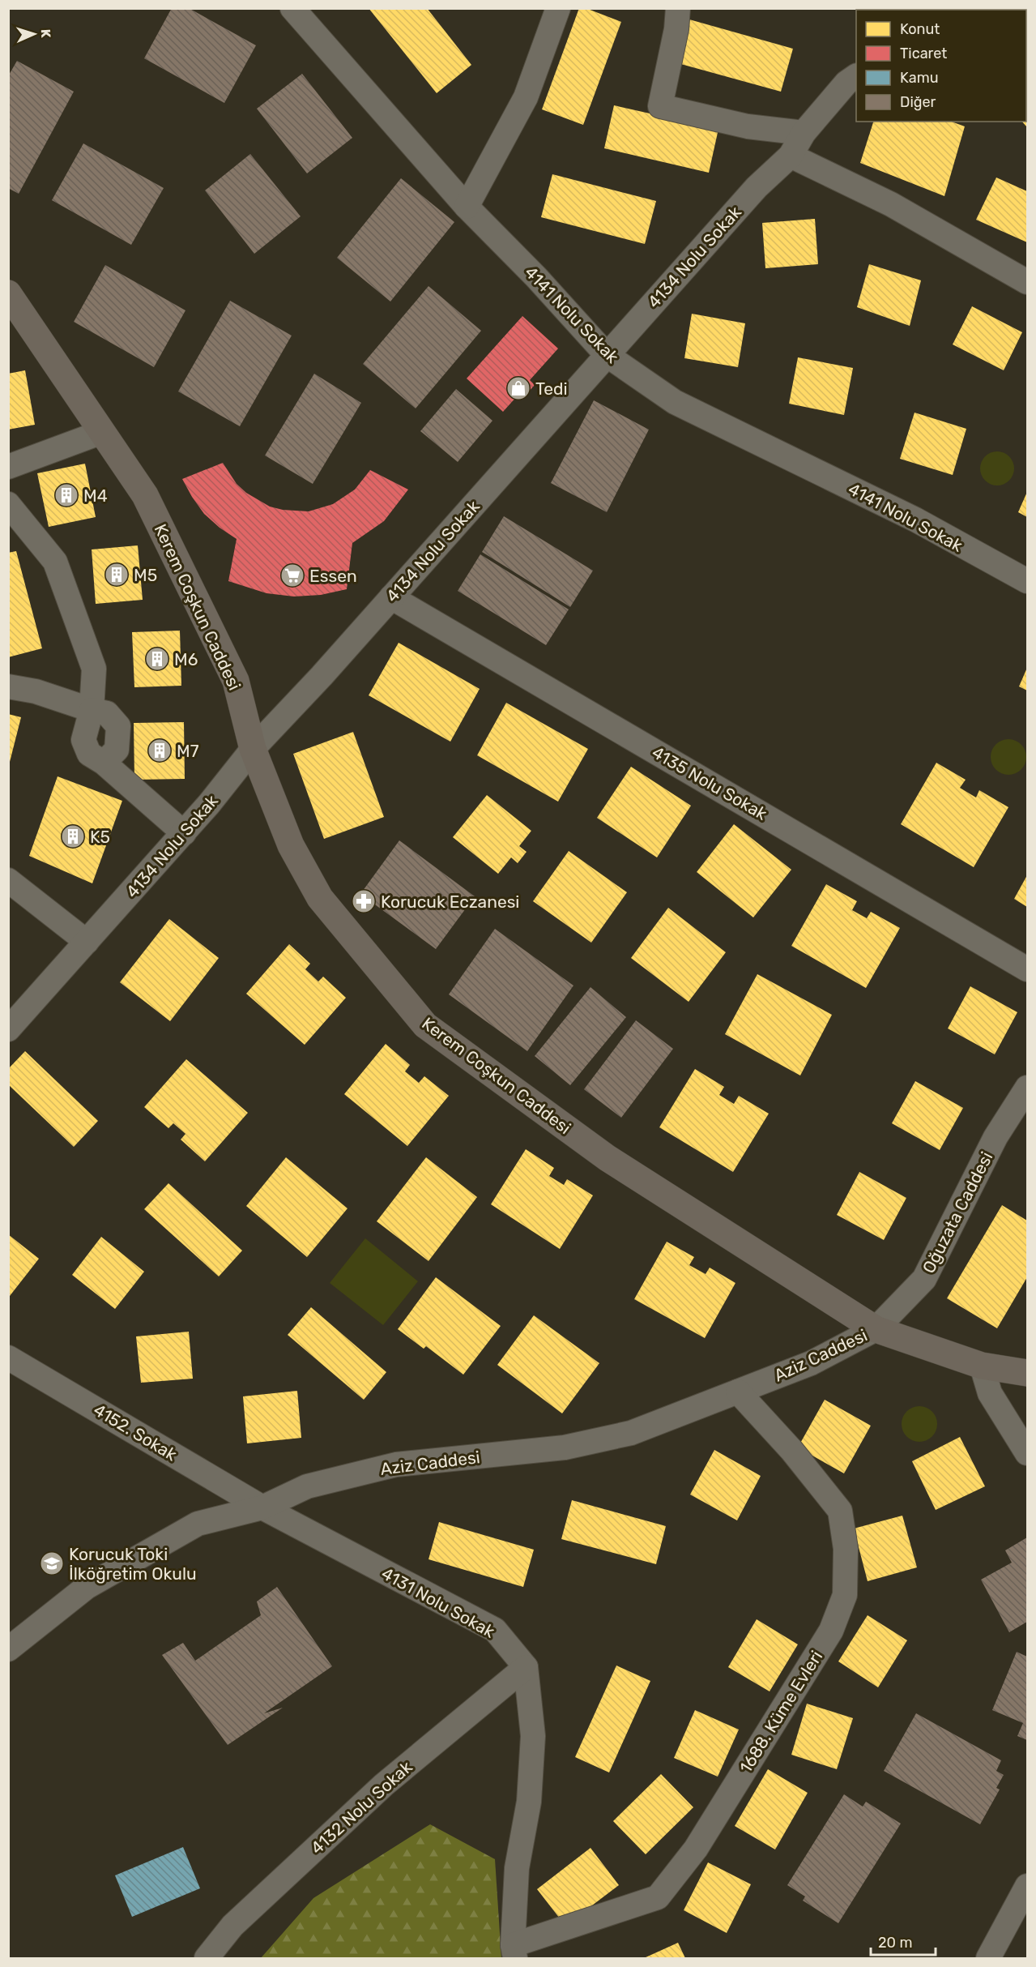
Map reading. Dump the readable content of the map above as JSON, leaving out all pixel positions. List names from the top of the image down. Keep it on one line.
{"streets":{"street":["4134 Nolu Sokak","4141 Nolu Sokak","Kerem Coşkun Caddesi","4135 Nolu Sokak","Oğuzata Caddesi","Aziz Caddesi","4152. Sokak","4131 Nolu Sokak","1688. Küme Evleri","4132 Nolu Sokak"]},"crossings":[["4134 Nolu Sokak","4141 Nolu Sokak"],["4134 Nolu Sokak","Kerem Coşkun Caddesi"],["4134 Nolu Sokak","4135 Nolu Sokak"],["Kerem Coşkun Caddesi","Oğuzata Caddesi"],["Kerem Coşkun Caddesi","Aziz Caddesi"],["Oğuzata Caddesi","Aziz Caddesi"],["Aziz Caddesi","4152. Sokak"],["Aziz Caddesi","4131 Nolu Sokak"],["Aziz Caddesi","1688. Küme Evleri"],["4152. Sokak","4131 Nolu Sokak"],["4131 Nolu Sokak","4132 Nolu Sokak"]],"places":{"shop":["Tedi"],"building":["M4","M5","M6","M7","K5"],"supermarket":["Essen"],"pharmacy":["Korucuk Eczanesi"],"school or university":["Korucuk Toki İlköğretim Okulu"]},"legend":["Konut","Ticaret","Kamu","Diğer"],"scale_bar":"20 m","north":"right"}
